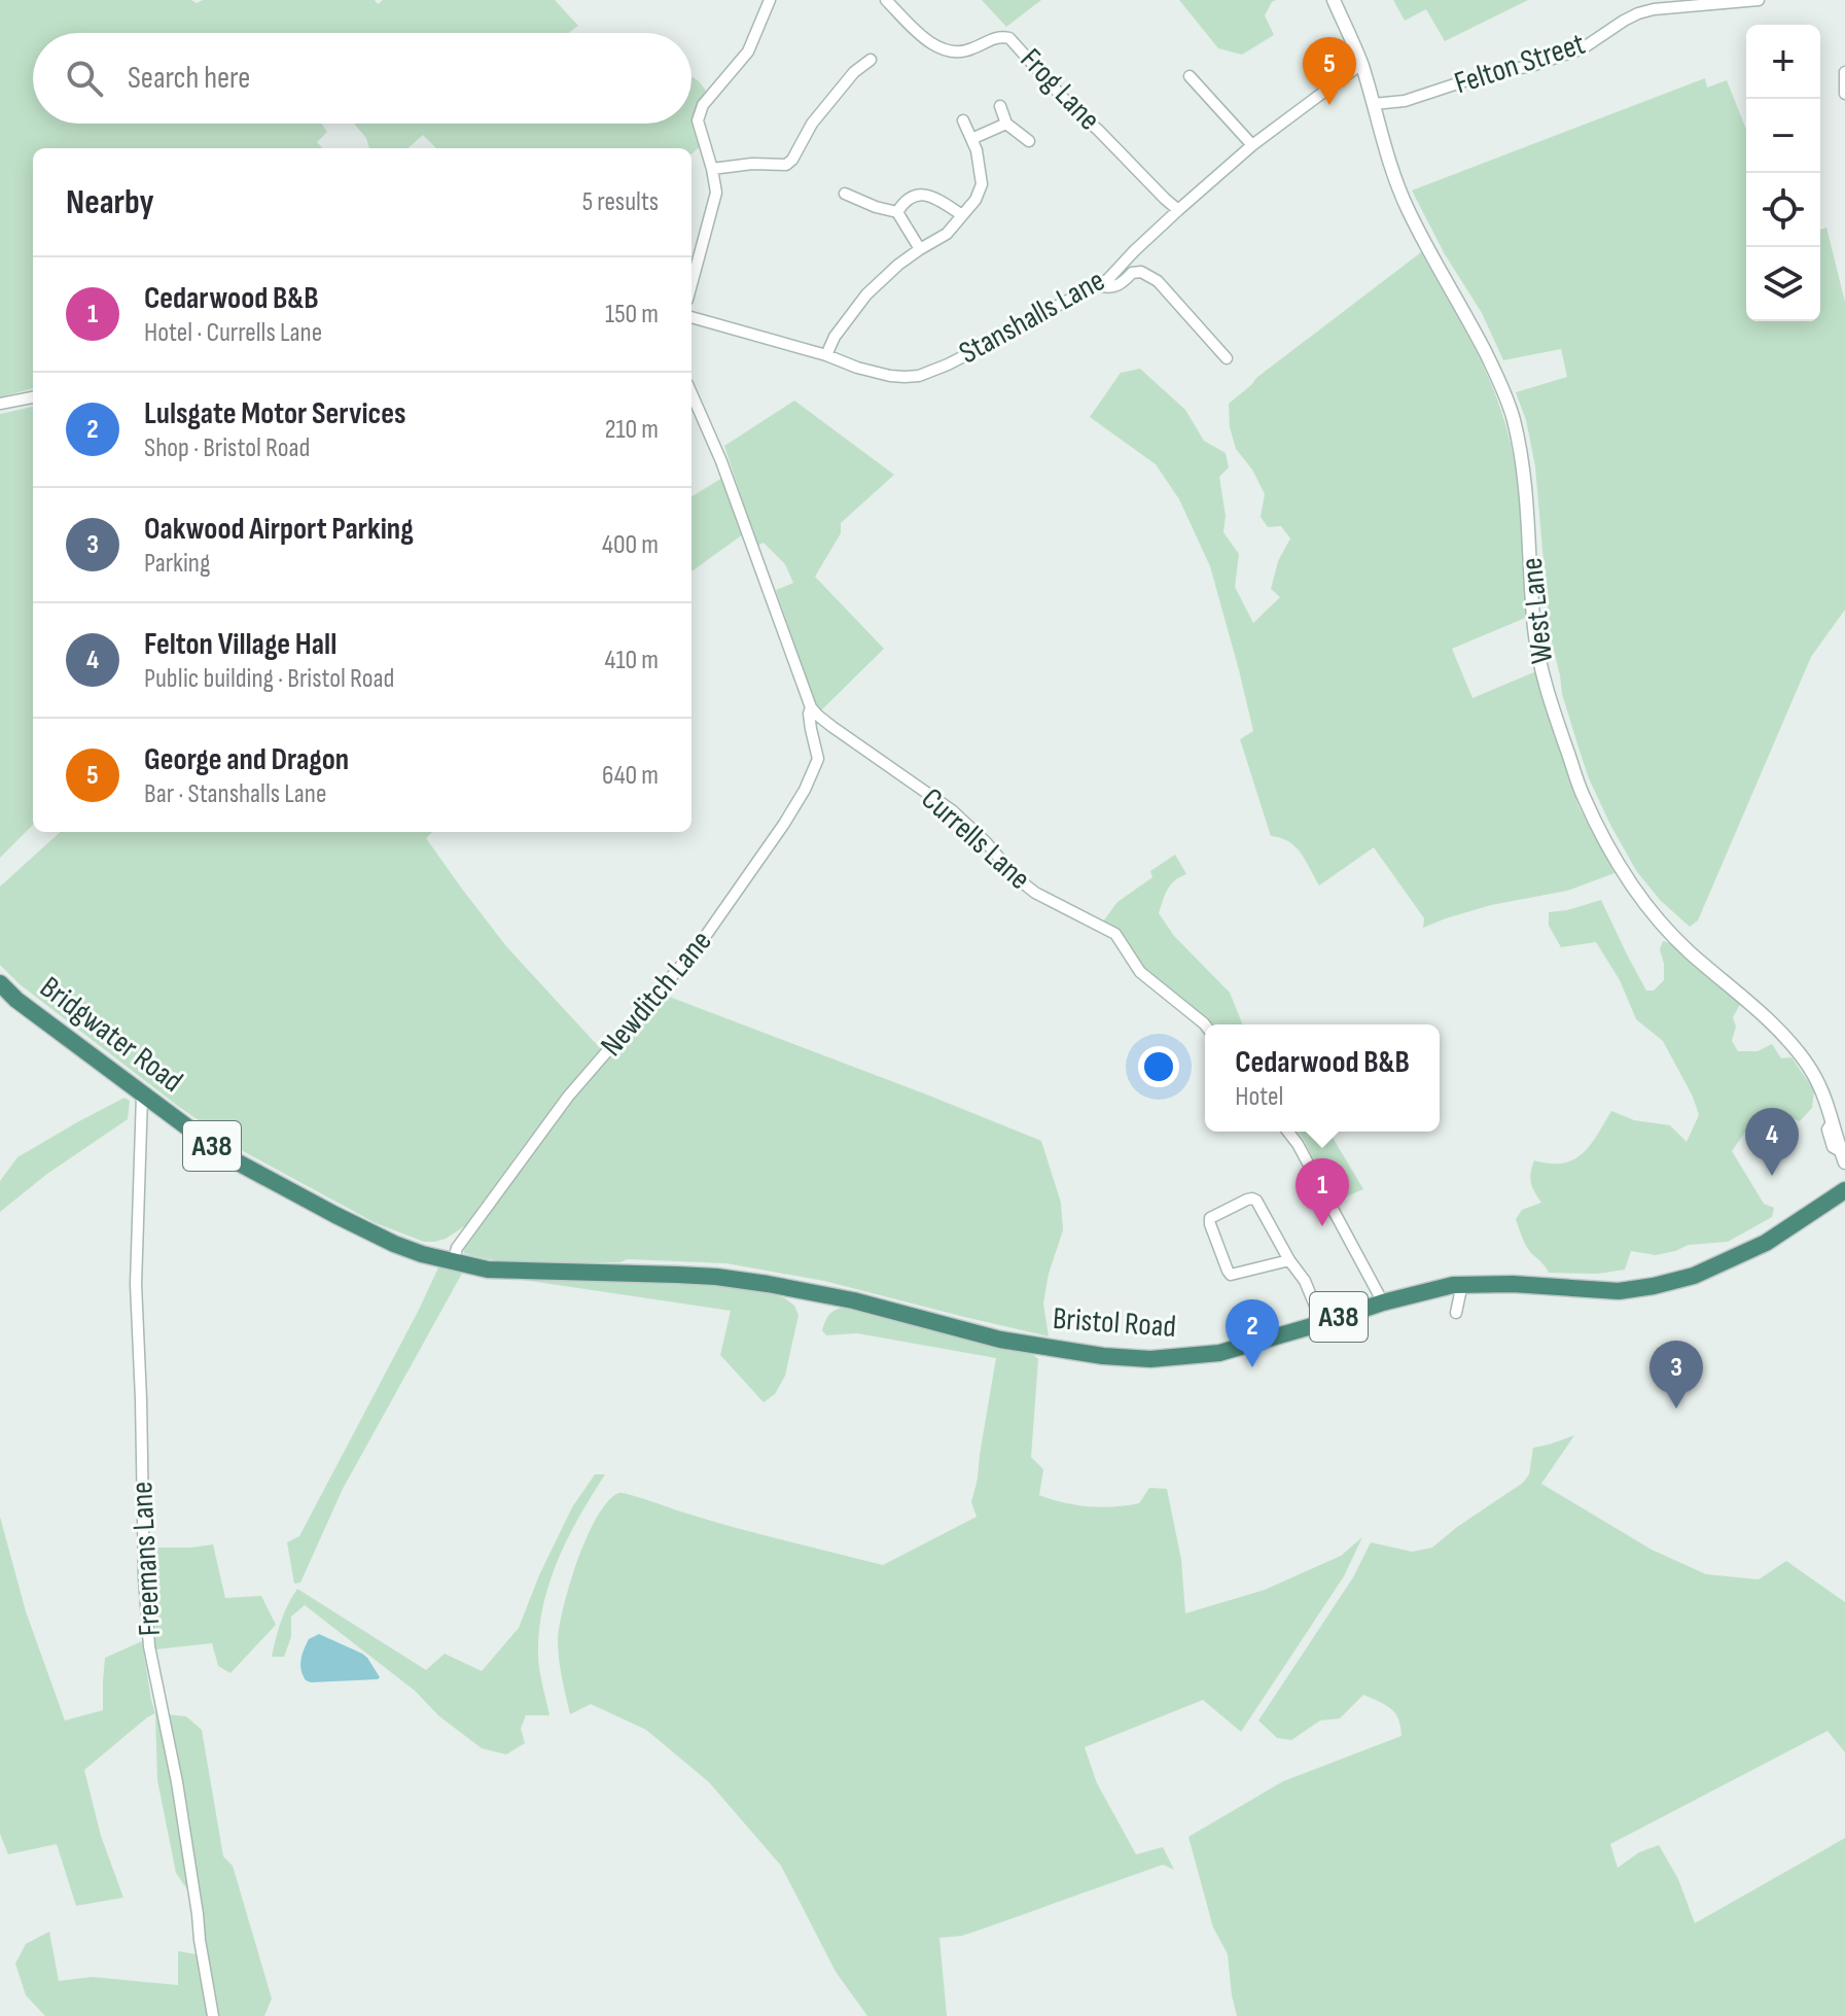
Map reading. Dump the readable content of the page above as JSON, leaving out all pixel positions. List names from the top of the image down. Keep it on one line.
{"streets":{"highway":["Bridgwater Road","A38","Bristol Road"],"street":["Felton Street","Frog Lane","Stanshalls Lane","West Lane","Currells Lane","Newditch Lane","Freemans Lane"]},"crossings":[["Felton Street","West Lane"],["Frog Lane","Stanshalls Lane"],["Stanshalls Lane","West Lane"],["Currells Lane","Newditch Lane"],["Newditch Lane","Bridgwater Road"],["Newditch Lane","Bristol Road"],["Bridgwater Road","Bristol Road"],["Bridgwater Road","Freemans Lane"]],"page":{"map_buttons":["+","−"],"search":"Search here","pins":["5","4","1","2","3"],"heading":["Nearby","5 results"],"list":[{"mark":"1","name":"Cedarwood B&B","note":"Hotel · Currells Lane","value":"150 m"},{"mark":"2","name":"Lulsgate Motor Services","note":"Shop · Bristol Road","value":"210 m"},{"mark":"3","name":"Oakwood Airport Parking","note":"Parking","value":"400 m"},{"mark":"4","name":"Felton Village Hall","note":"Public building · Bristol Road","value":"410 m"},{"mark":"5","name":"George and Dragon","note":"Bar · Stanshalls Lane","value":"640 m"}],"popup":["Cedarwood B&B","Hotel"]}}
